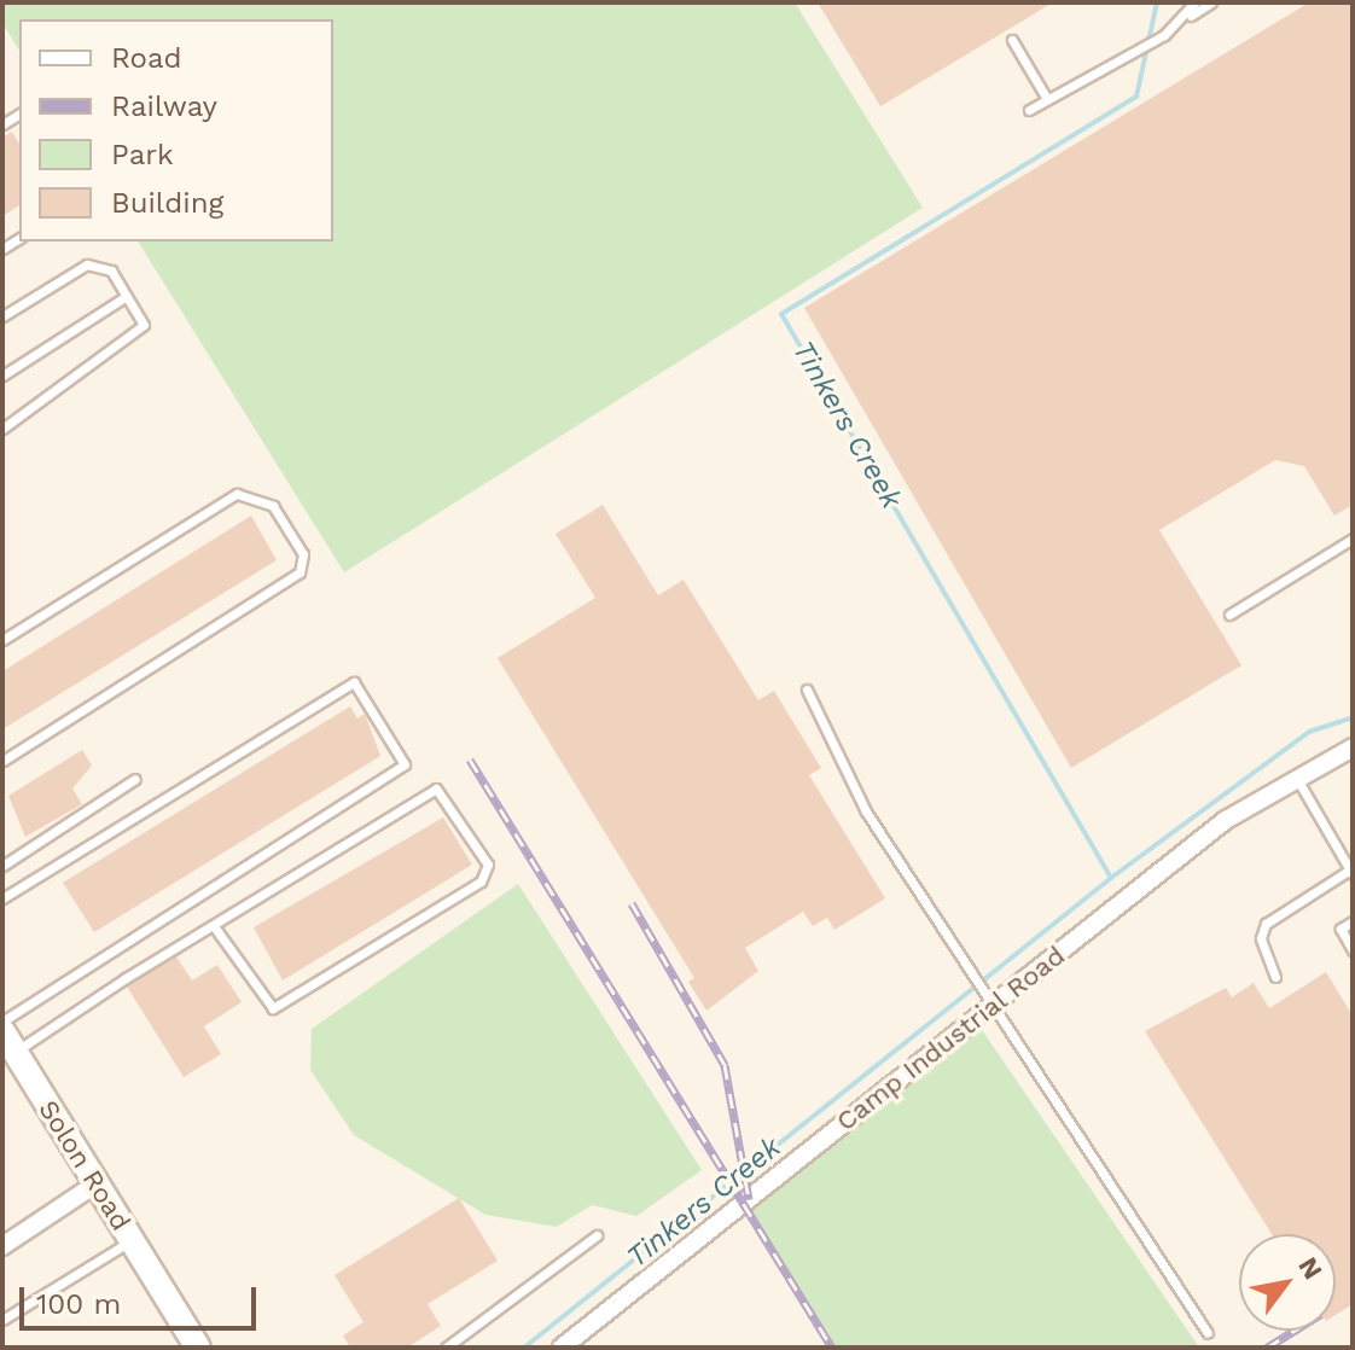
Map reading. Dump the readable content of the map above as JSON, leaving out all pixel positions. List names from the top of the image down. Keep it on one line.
{"streets":{"street":["Camp Industrial Road","Solon Road"]},"water":["Tinkers Creek"],"legend":["Road","Railway","Park","Building"],"scale_bar":"100 m","north":"top right"}
